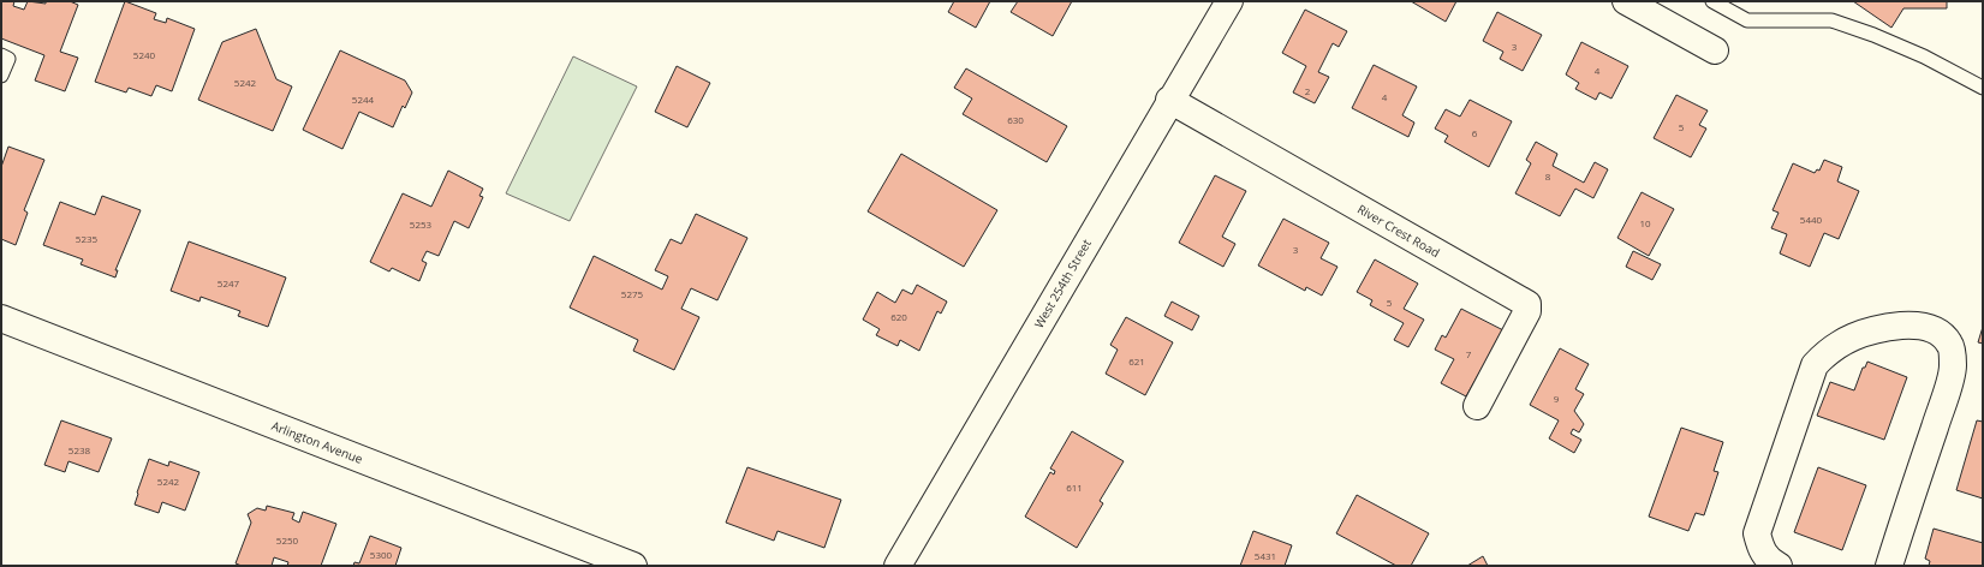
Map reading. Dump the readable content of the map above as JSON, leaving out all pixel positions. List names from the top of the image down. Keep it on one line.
{"streets":{"street":["River Crest Road","West 254th Street","Arlington Avenue"]},"crossings":[["River Crest Road","West 254th Street"]],"house_numbers":["3","5240","4","5242","2","4","5244","630","5","6","8","5440","10","5253","5235","3","5247","5275","5","620","7","621","9","5238","5242","611","5250","5300","5431"]}
